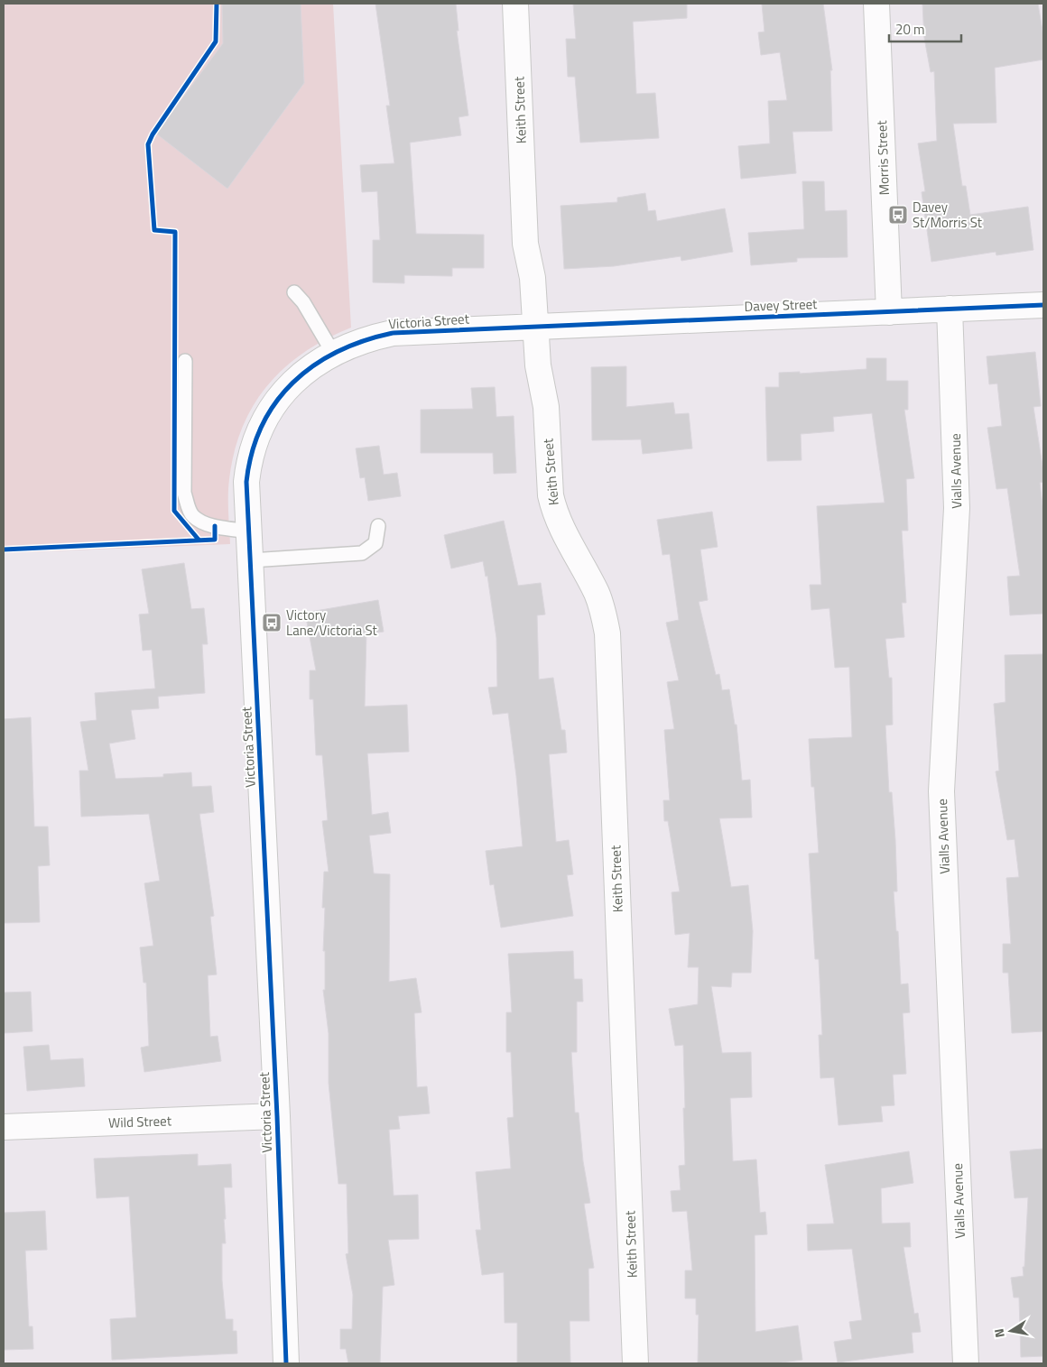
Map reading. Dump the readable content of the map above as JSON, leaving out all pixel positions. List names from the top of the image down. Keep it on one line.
{"streets":{"street":["Keith Street","Morris Street","Davey Street","Victoria Street","Vialls Avenue","Wild Street"]},"crossings":[["Keith Street","Davey Street"],["Keith Street","Victoria Street"],["Morris Street","Davey Street"],["Davey Street","Victoria Street"],["Davey Street","Vialls Avenue"],["Victoria Street","Wild Street"]],"places":{"bus stop":["Davey St/Morris St","Victory Lane/Victoria St"]},"scale_bar":"20 m","north":"left"}
